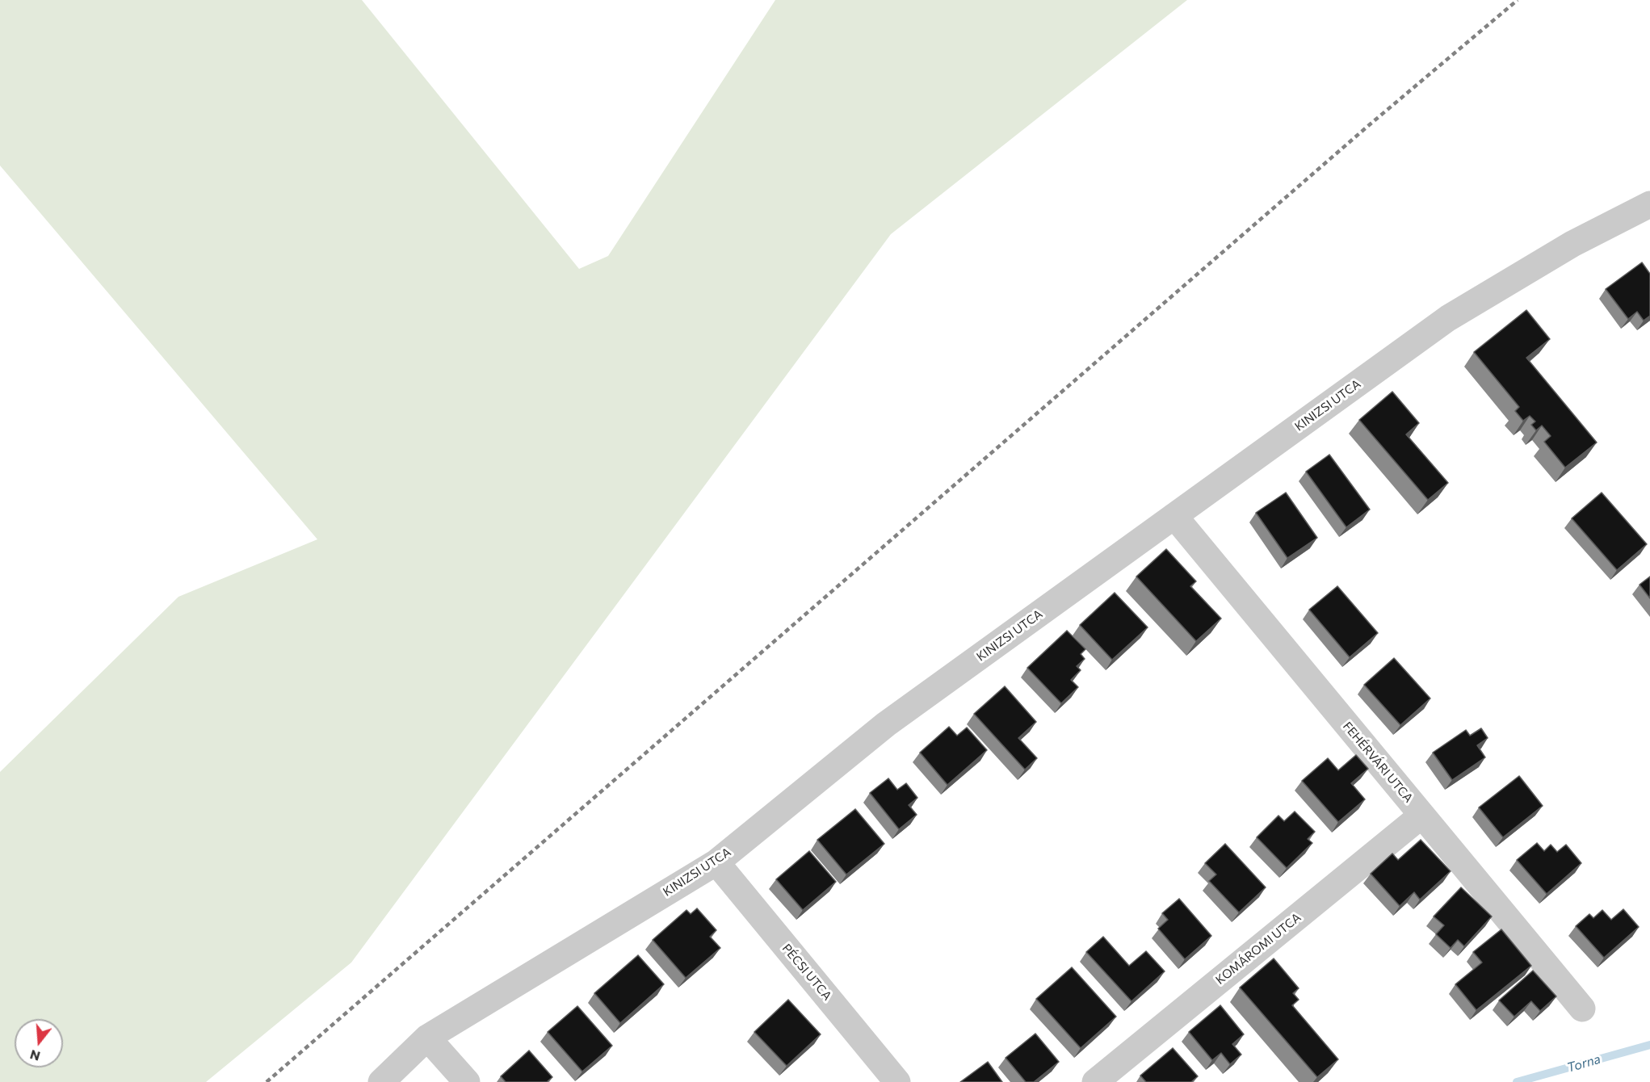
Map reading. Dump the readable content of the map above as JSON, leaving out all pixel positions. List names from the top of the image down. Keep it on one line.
{"streets":{"street":["KINIZSI UTCA","FEHÉRVÁRI UTCA","KOMÁROMI UTCA","PÉCSI UTCA"]},"crossings":[["KINIZSI UTCA","FEHÉRVÁRI UTCA"],["KINIZSI UTCA","PÉCSI UTCA"],["FEHÉRVÁRI UTCA","KOMÁROMI UTCA"]],"water":["Torna"],"north":"bottom"}
